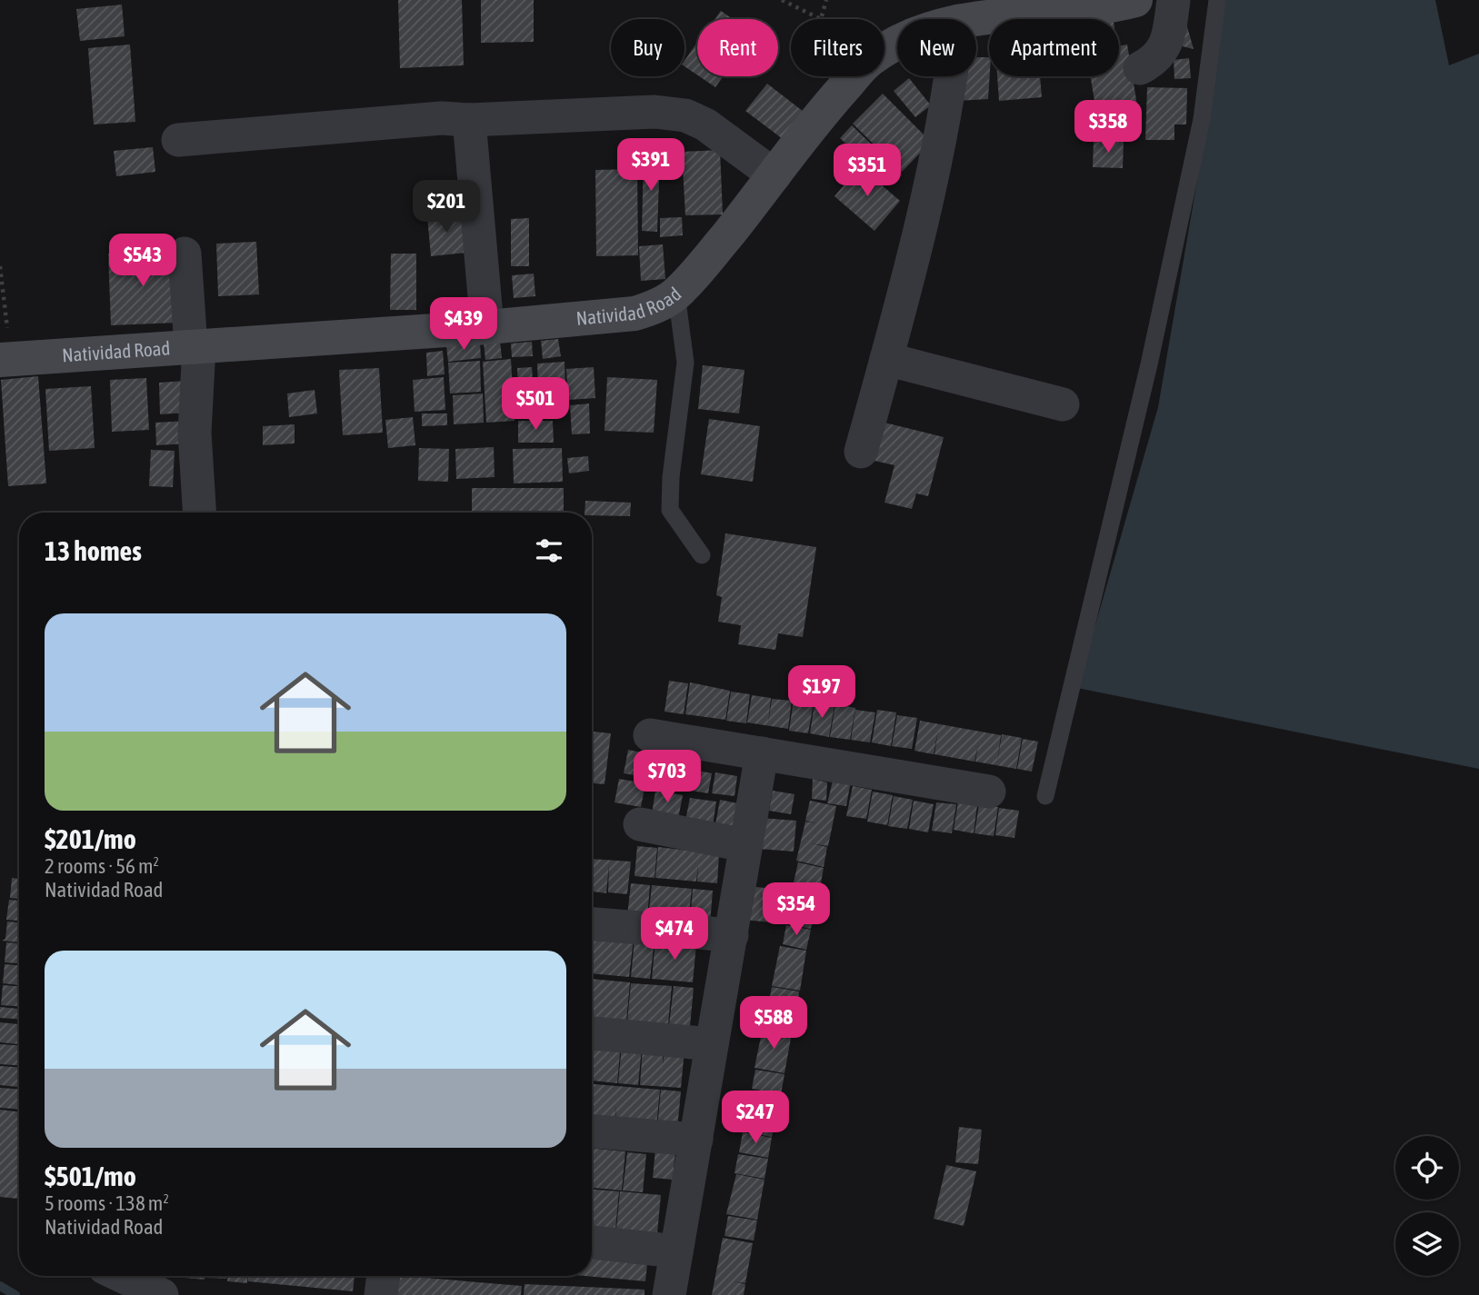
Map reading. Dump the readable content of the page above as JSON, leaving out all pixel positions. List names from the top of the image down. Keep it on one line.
{"streets":{"street":["Natividad Road"]},"page":{"chip":["Buy","Rent","Filters","New","Apartment"],"price":["$358","$391","$351","$201","$543","$439","$501","$197","$703","$354","$474","$588","$247"],"heading":"13 homes","list":[{"name":"$201/mo","note":"2 rooms · 56 m² · Natividad Road"},{"name":"$501/mo","note":"5 rooms · 138 m² · Natividad Road"}]}}
